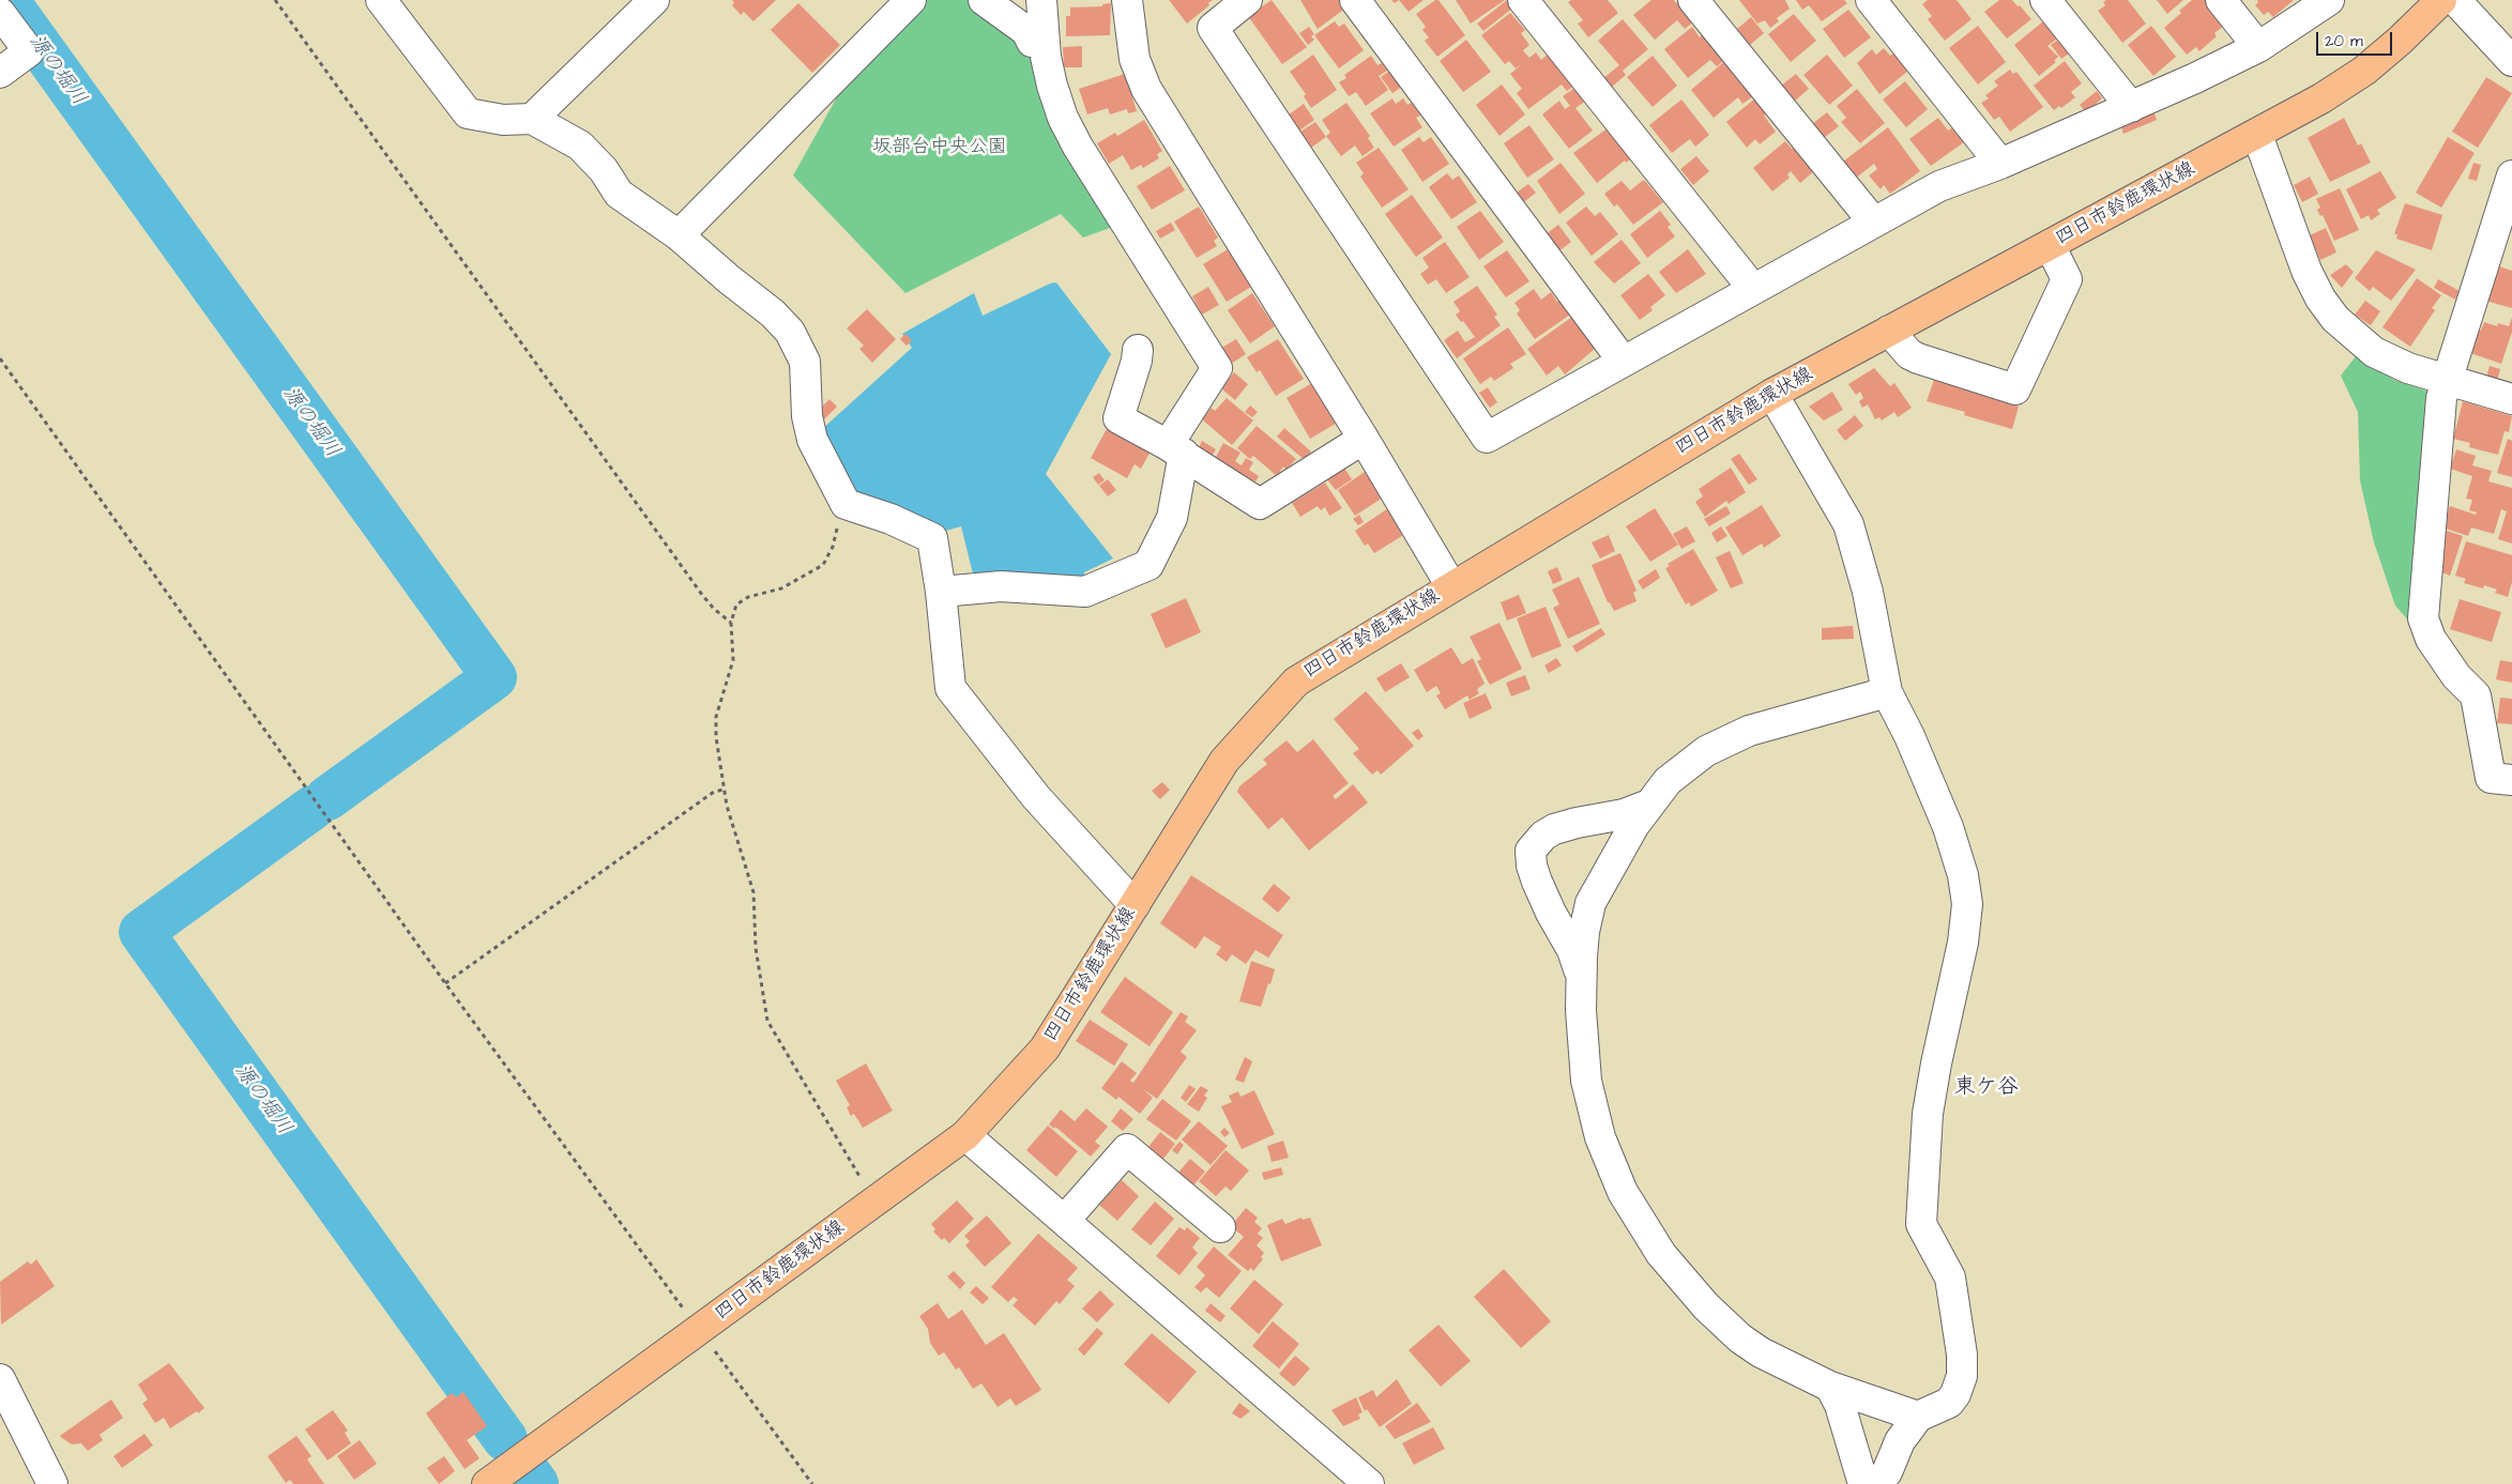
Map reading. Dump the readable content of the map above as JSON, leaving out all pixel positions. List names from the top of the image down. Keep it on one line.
{"streets":{"main road":["四日市鈴鹿環状線"]},"districts":["東ケ谷"],"water":["源の堀川"],"parks":["坂部台中央公園"],"scale_bar":"20 m"}
